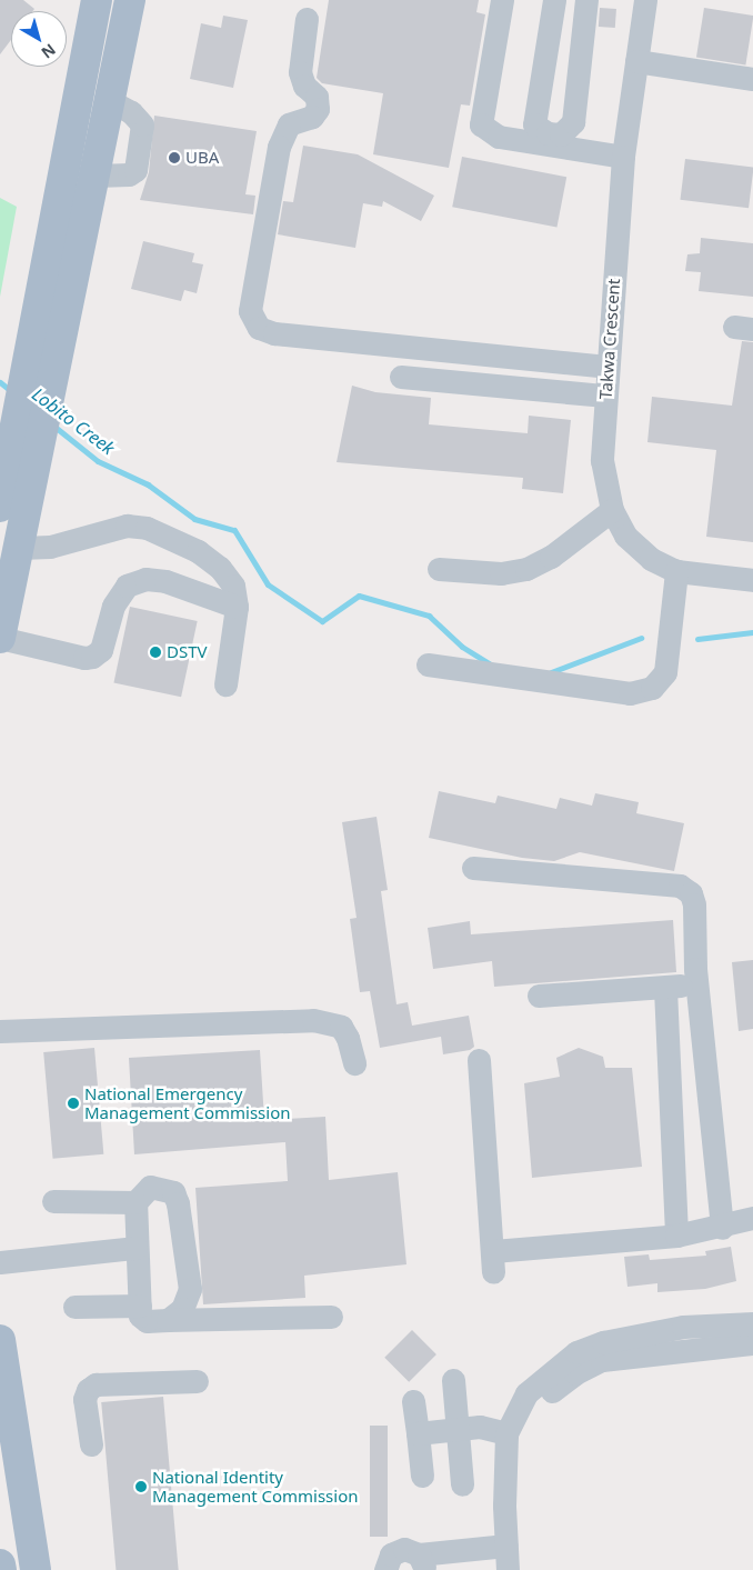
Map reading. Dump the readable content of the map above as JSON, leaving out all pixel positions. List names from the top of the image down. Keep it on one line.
{"streets":{"street":["Takwa Crescent"]},"water":["Lobito Creek"],"places":["UBA","DSTV","National Emergency Management Commission","National Identity Management Commission"],"north":"bottom right"}
